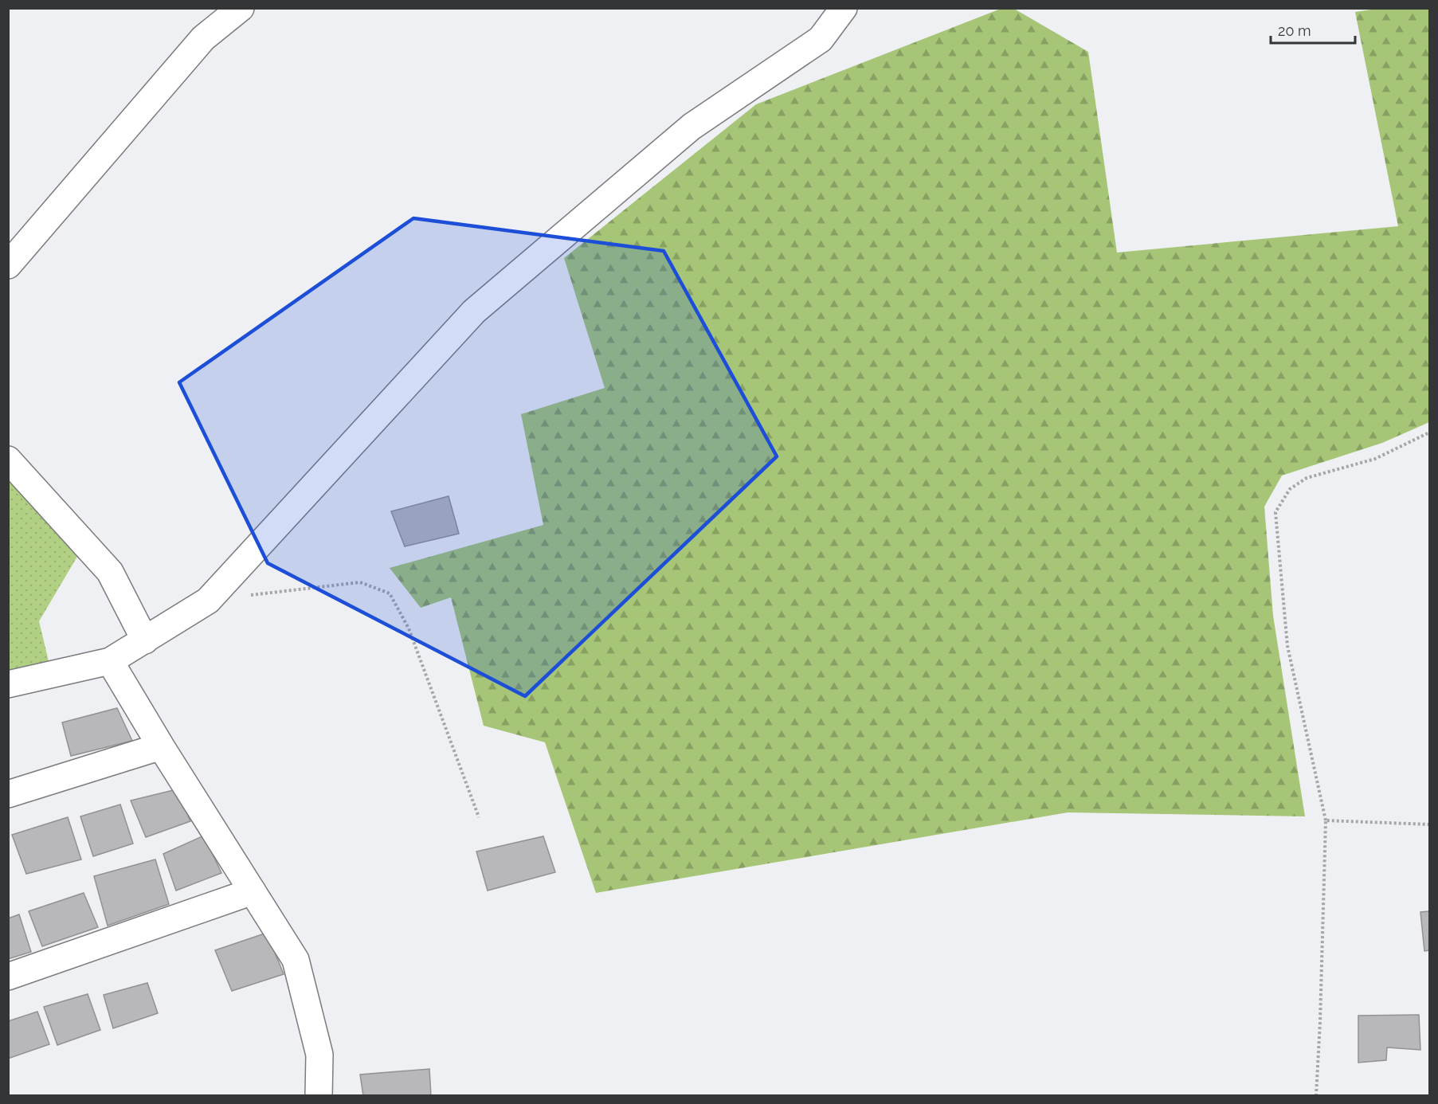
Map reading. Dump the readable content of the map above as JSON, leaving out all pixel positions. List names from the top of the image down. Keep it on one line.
{"scale_bar":"20 m"}
